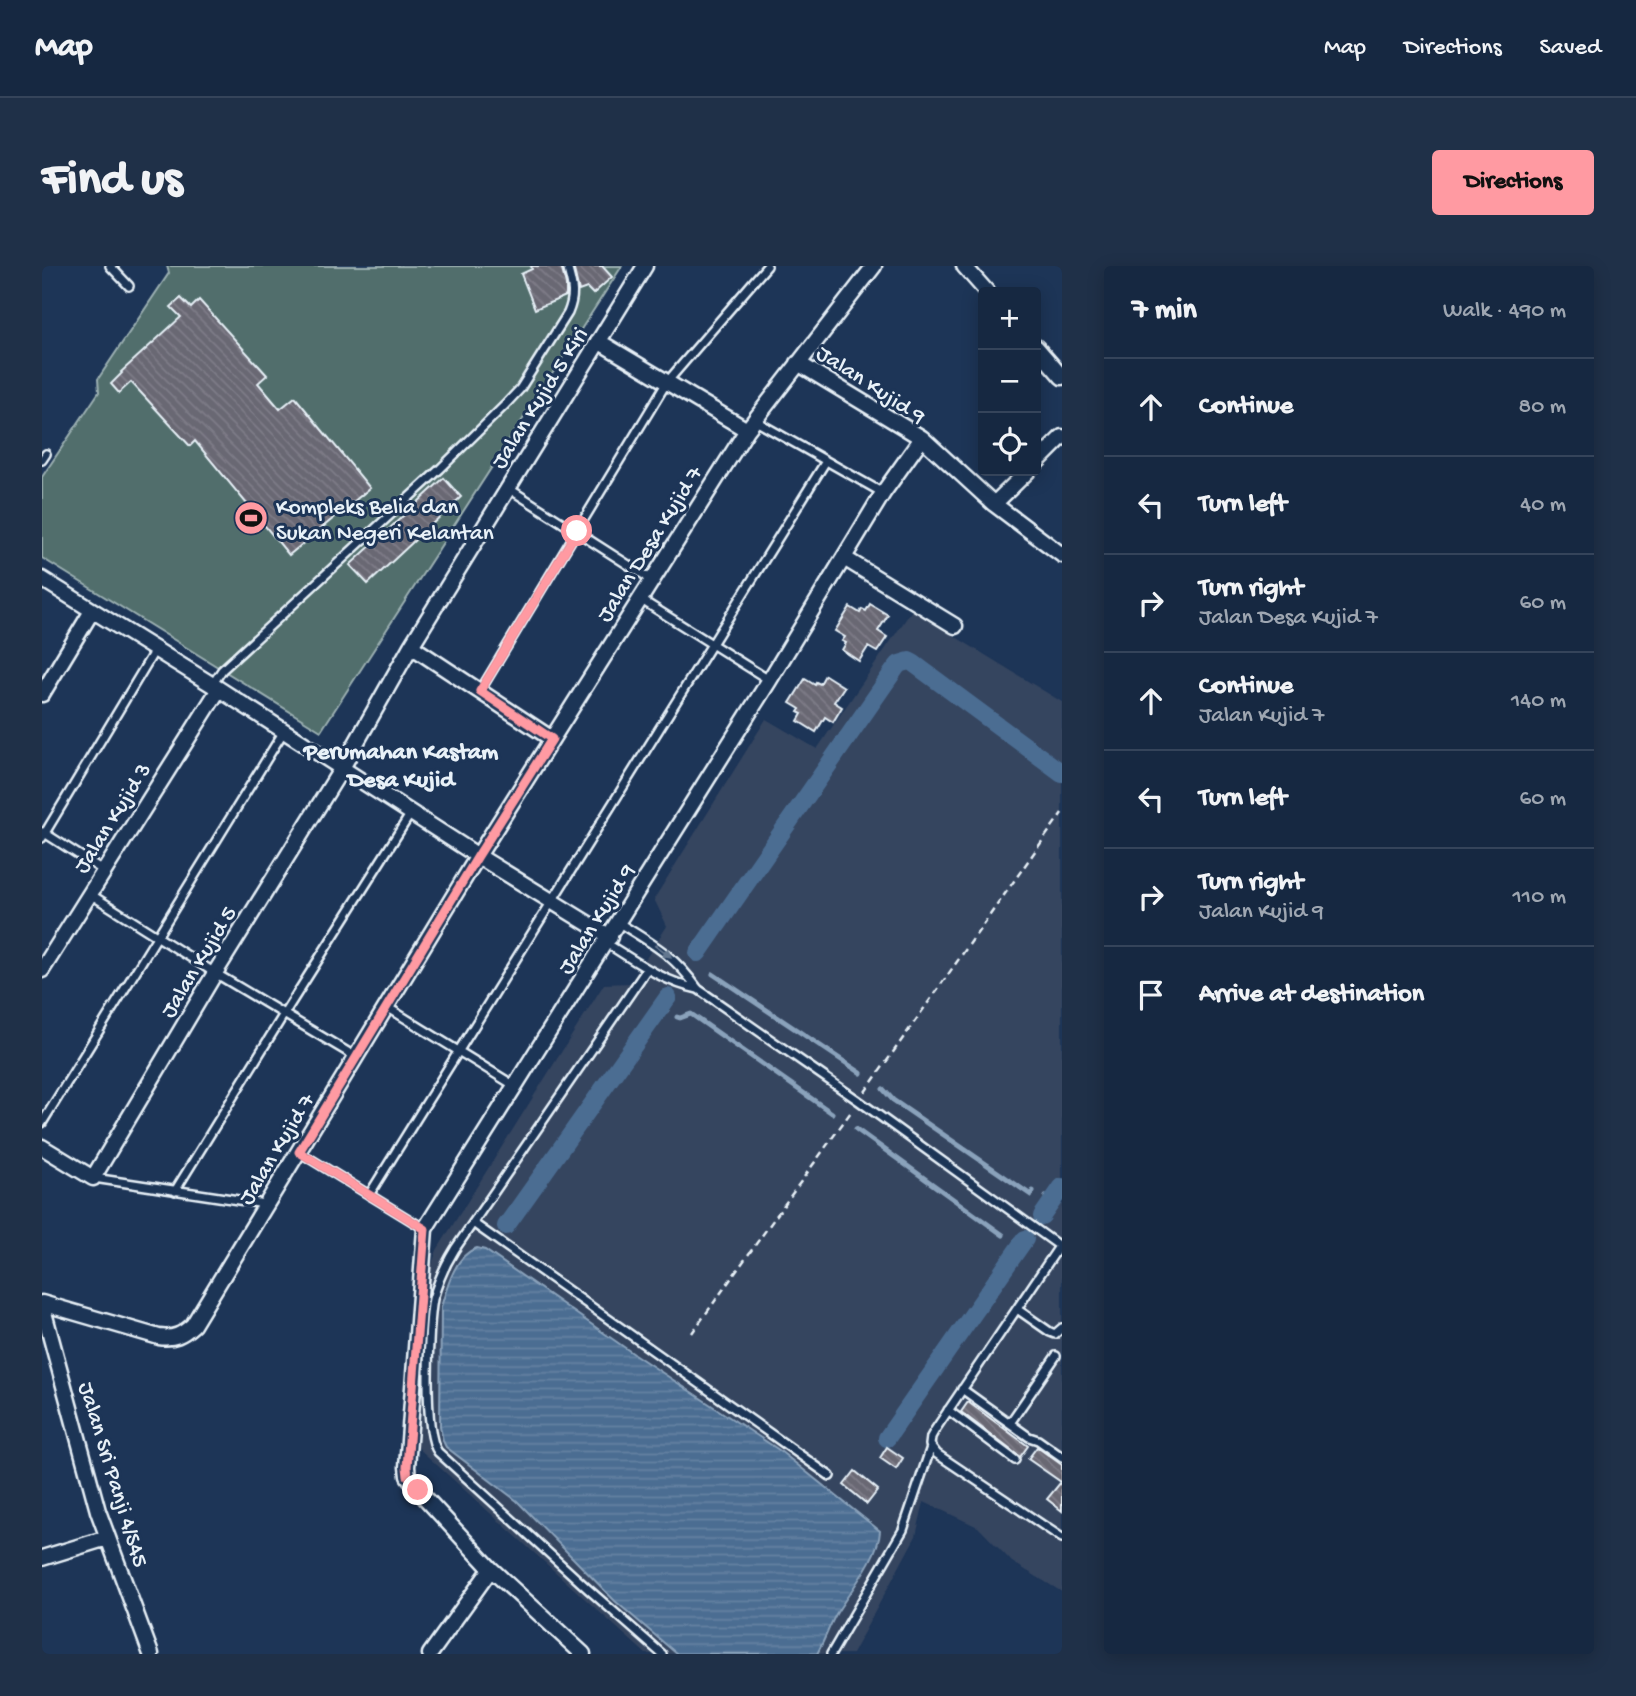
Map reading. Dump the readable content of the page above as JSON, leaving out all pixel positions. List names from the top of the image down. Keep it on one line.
{"streets":{"street":["Jalan Kujid 9","Jalan Kujid 5 Kiri","Jalan Desa Kujid 7","Jalan Kujid 3","Jalan Kujid 5","Jalan Kujid 7","Jalan Sri Panji 4/S45"]},"crossings":[["Jalan Kujid 9","Jalan Desa Kujid 7"],["Jalan Kujid 5 Kiri","Jalan Kujid 5"],["Jalan Desa Kujid 7","Jalan Kujid 7"],["Jalan Kujid 7","Jalan Sri Panji 4/S45"]],"districts":["Perumahan Kastam Desa Kujid"],"places":{"sports":["Kompleks Belia dan Sukan Negeri Kelantan"]},"page":{"header":"Map","nav":["Map","Directions","Saved"],"buttons":"Directions","title":"Find us","heading":["7 min","Walk · 490 m"],"map_buttons":["+","−"],"list":[["Continue","80 m"],["Turn left","40 m"],["Turn right","Jalan Desa Kujid 7","60 m"],["Continue","Jalan Kujid 7","140 m"],["Turn left","60 m"],["Turn right","Jalan Kujid 9","110 m"],"Arrive at destination"]}}
